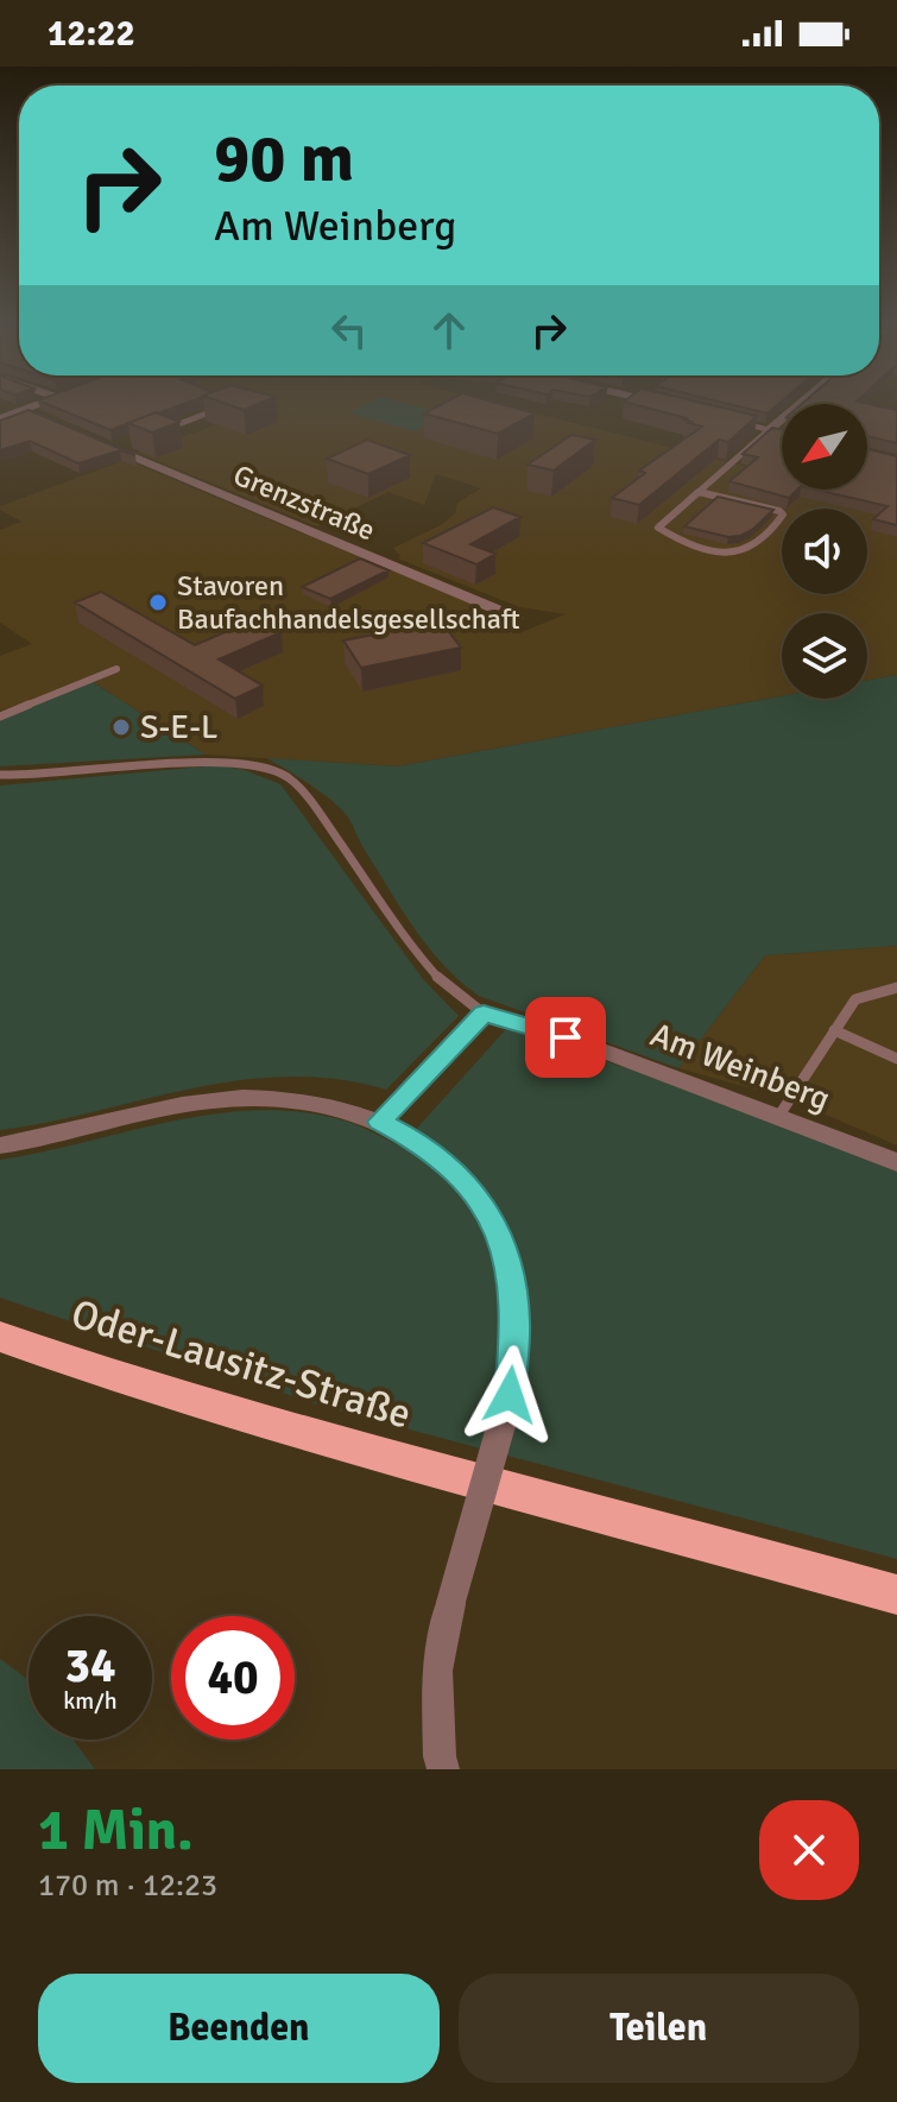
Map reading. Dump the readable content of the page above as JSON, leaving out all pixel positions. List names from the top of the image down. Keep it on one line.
{"streets":{"highway":["Oder-Lausitz-Straße"],"street":["Grenzstraße","Am Weinberg"]},"places":["Stavoren Baufachhandelsgesellschaft","S-E-L"],"north":"bottom left","page":{"status":"12:22","turn":["90 m","Am Weinberg"],"speed":"34 km/h","limit":"40","heading":["1 Min.","170 m · 12:23"],"buttons":["Beenden","Teilen"]}}
